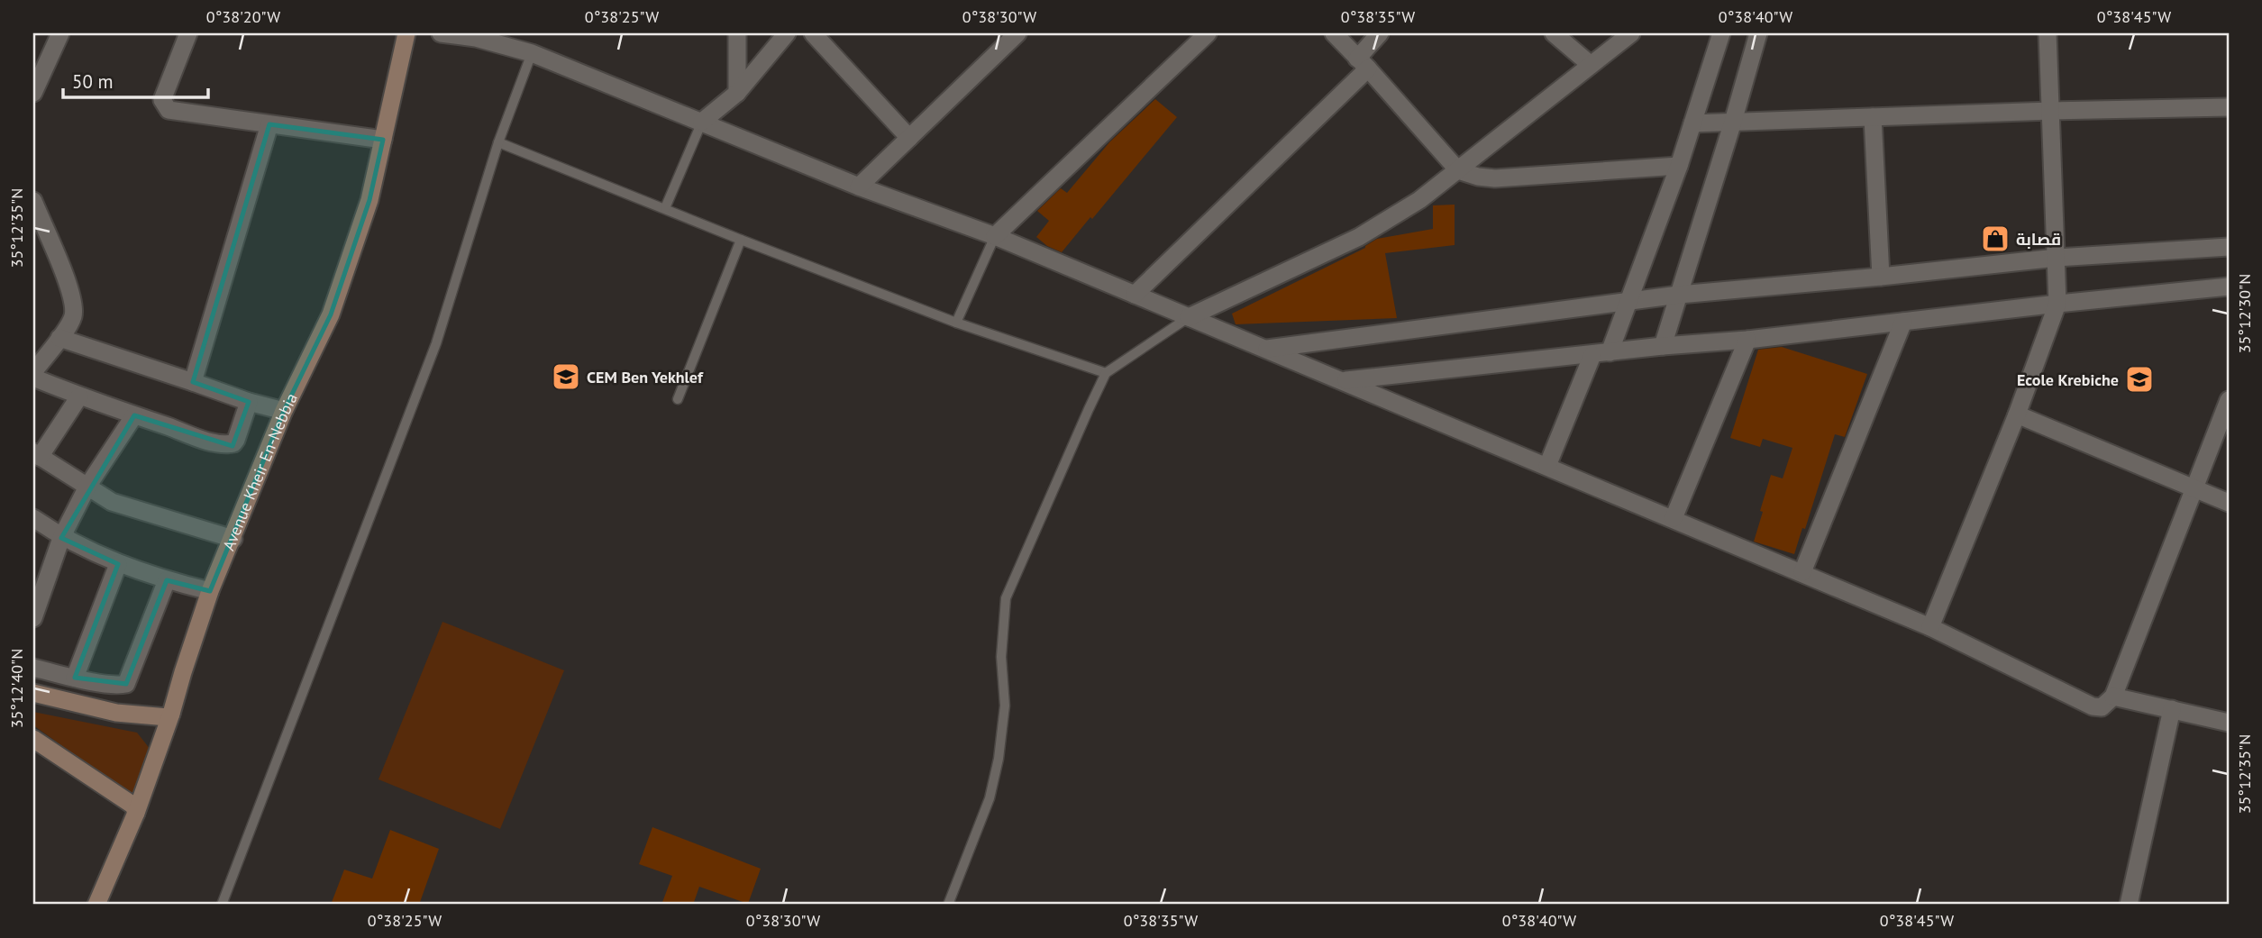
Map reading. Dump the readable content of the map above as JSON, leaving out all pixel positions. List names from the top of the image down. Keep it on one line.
{"streets":{"main road":["Avenue Kheir En-Nebbia"]},"places":{"shop":["قصابة"],"school or university":["CEM Ben Yekhlef","Ecole Krebiche"]},"scale_bar":"50 m","coordinates":["0°38'20\"W","0°38'25\"W","0°38'30\"W","0°38'35\"W","0°38'40\"W","0°38'45\"W","35°12'35\"N","35°12'30\"N","35°12'40\"N"]}
